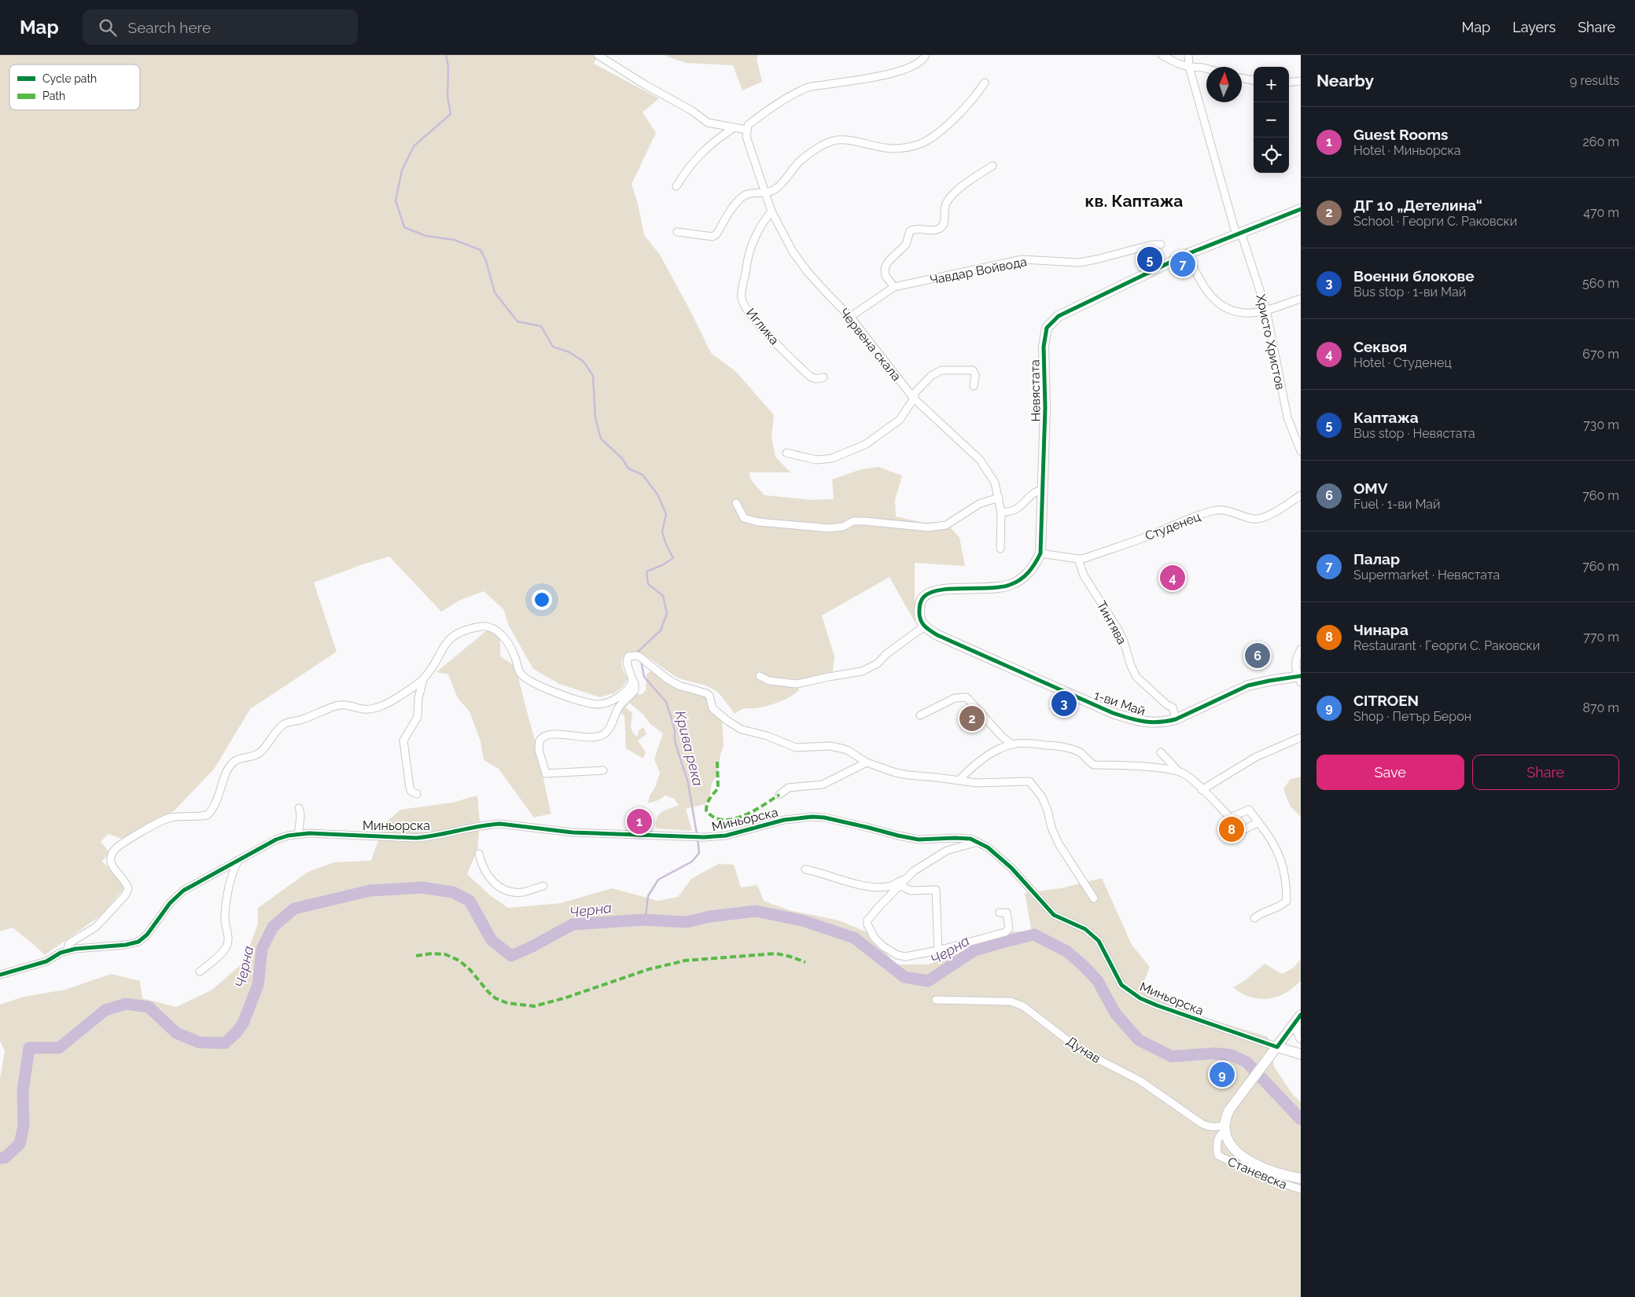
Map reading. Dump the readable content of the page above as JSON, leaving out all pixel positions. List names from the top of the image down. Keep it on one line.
{"streets":{"street":["Чавдар Войвода","Иглика","Христо Христов","Червена скала","Невястата","Студенец","Тинтява","1-ви Май","Миньорска","Дунав","Станевска"]},"crossings":[["Чавдар Войвода","Червена скала"],["Иглика","Червена скала"],["Христо Христов","Невястата"],["Невястата","Студенец"],["Невястата","1-ви Май"],["Студенец","Тинтява"],["Тинтява","1-ви Май"],["Дунав","Станевска"]],"districts":["кв. Каптажа"],"water":["Крива река","Черна"],"legend":["Cycle path","Path"],"north":"top","page":{"header":"Map","search":"Search here","nav":["Map","Layers","Share"],"heading":["Nearby","9 results"],"map_buttons":["+","−"],"list":[{"mark":"1","name":"Guest Rooms","note":"Hotel · Миньорска","value":"260 m"},{"mark":"2","name":"ДГ 10 „Детелина“","note":"School · Георги С. Раковски","value":"470 m"},{"mark":"3","name":"Военни блокове","note":"Bus stop · 1-ви Май","value":"560 m"},{"mark":"4","name":"Секвоя","note":"Hotel · Студенец","value":"670 m"},{"mark":"5","name":"Каптажа","note":"Bus stop · Невястата","value":"730 m"},{"mark":"6","name":"OMV","note":"Fuel · 1-ви Май","value":"760 m"},{"mark":"7","name":"Палар","note":"Supermarket · Невястата","value":"760 m"},{"mark":"8","name":"Чинара","note":"Restaurant · Георги С. Раковски","value":"770 m"},{"mark":"9","name":"CITROEN","note":"Shop · Петър Берон","value":"870 m"}],"pins":["5","7","4","6","3","2","1","8","9"],"buttons":["Save","Share"]}}
